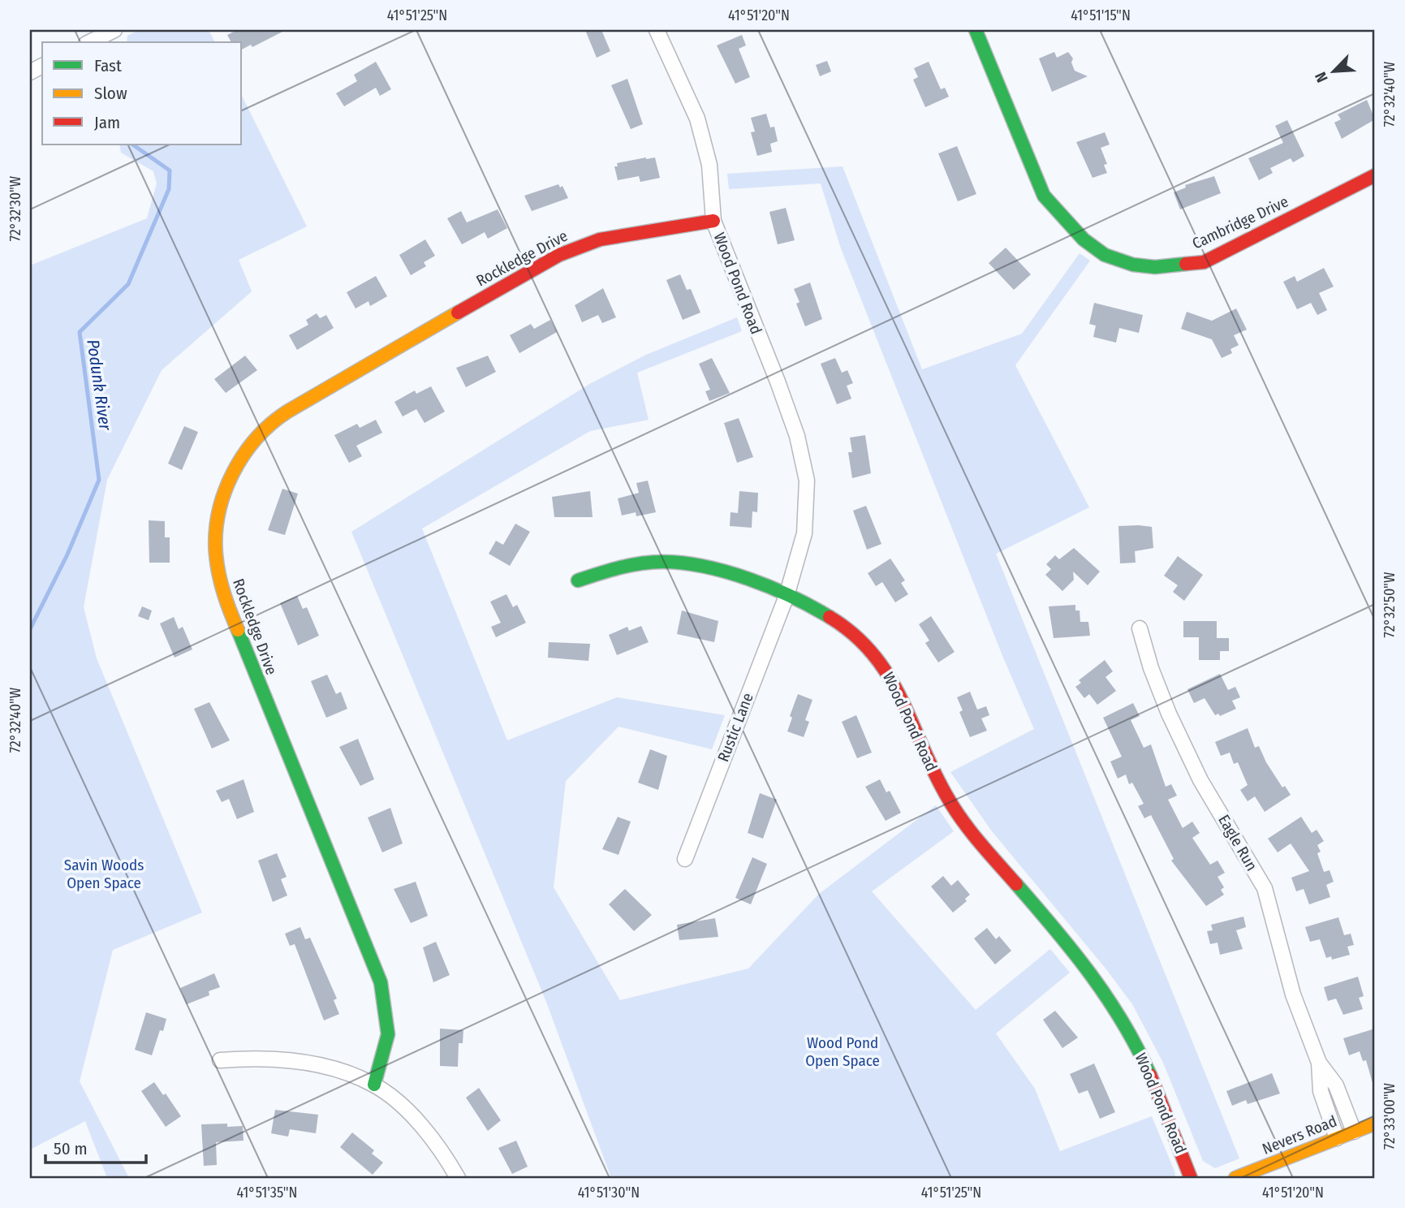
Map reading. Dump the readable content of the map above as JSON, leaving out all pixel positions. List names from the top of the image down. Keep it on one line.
{"streets":{"street":["Cambridge Drive","Rockledge Drive","Wood Pond Road","Rustic Lane","Eagle Run","Nevers Road"]},"crossings":[["Rockledge Drive","Wood Pond Road"],["Wood Pond Road","Rustic Lane"],["Eagle Run","Nevers Road"]],"water":["Podunk River"],"parks":["Savin Woods Open Space","Wood Pond Open Space"],"legend":["Fast","Slow","Jam"],"scale_bar":"50 m","north":"bottom left","coordinates":["41°51'25\"N","41°51'20\"N","41°51'15\"N","72°32'40\"W","72°32'30\"W","72°32'50\"W","72°33'00\"W","41°51'35\"N","41°51'30\"N"]}
